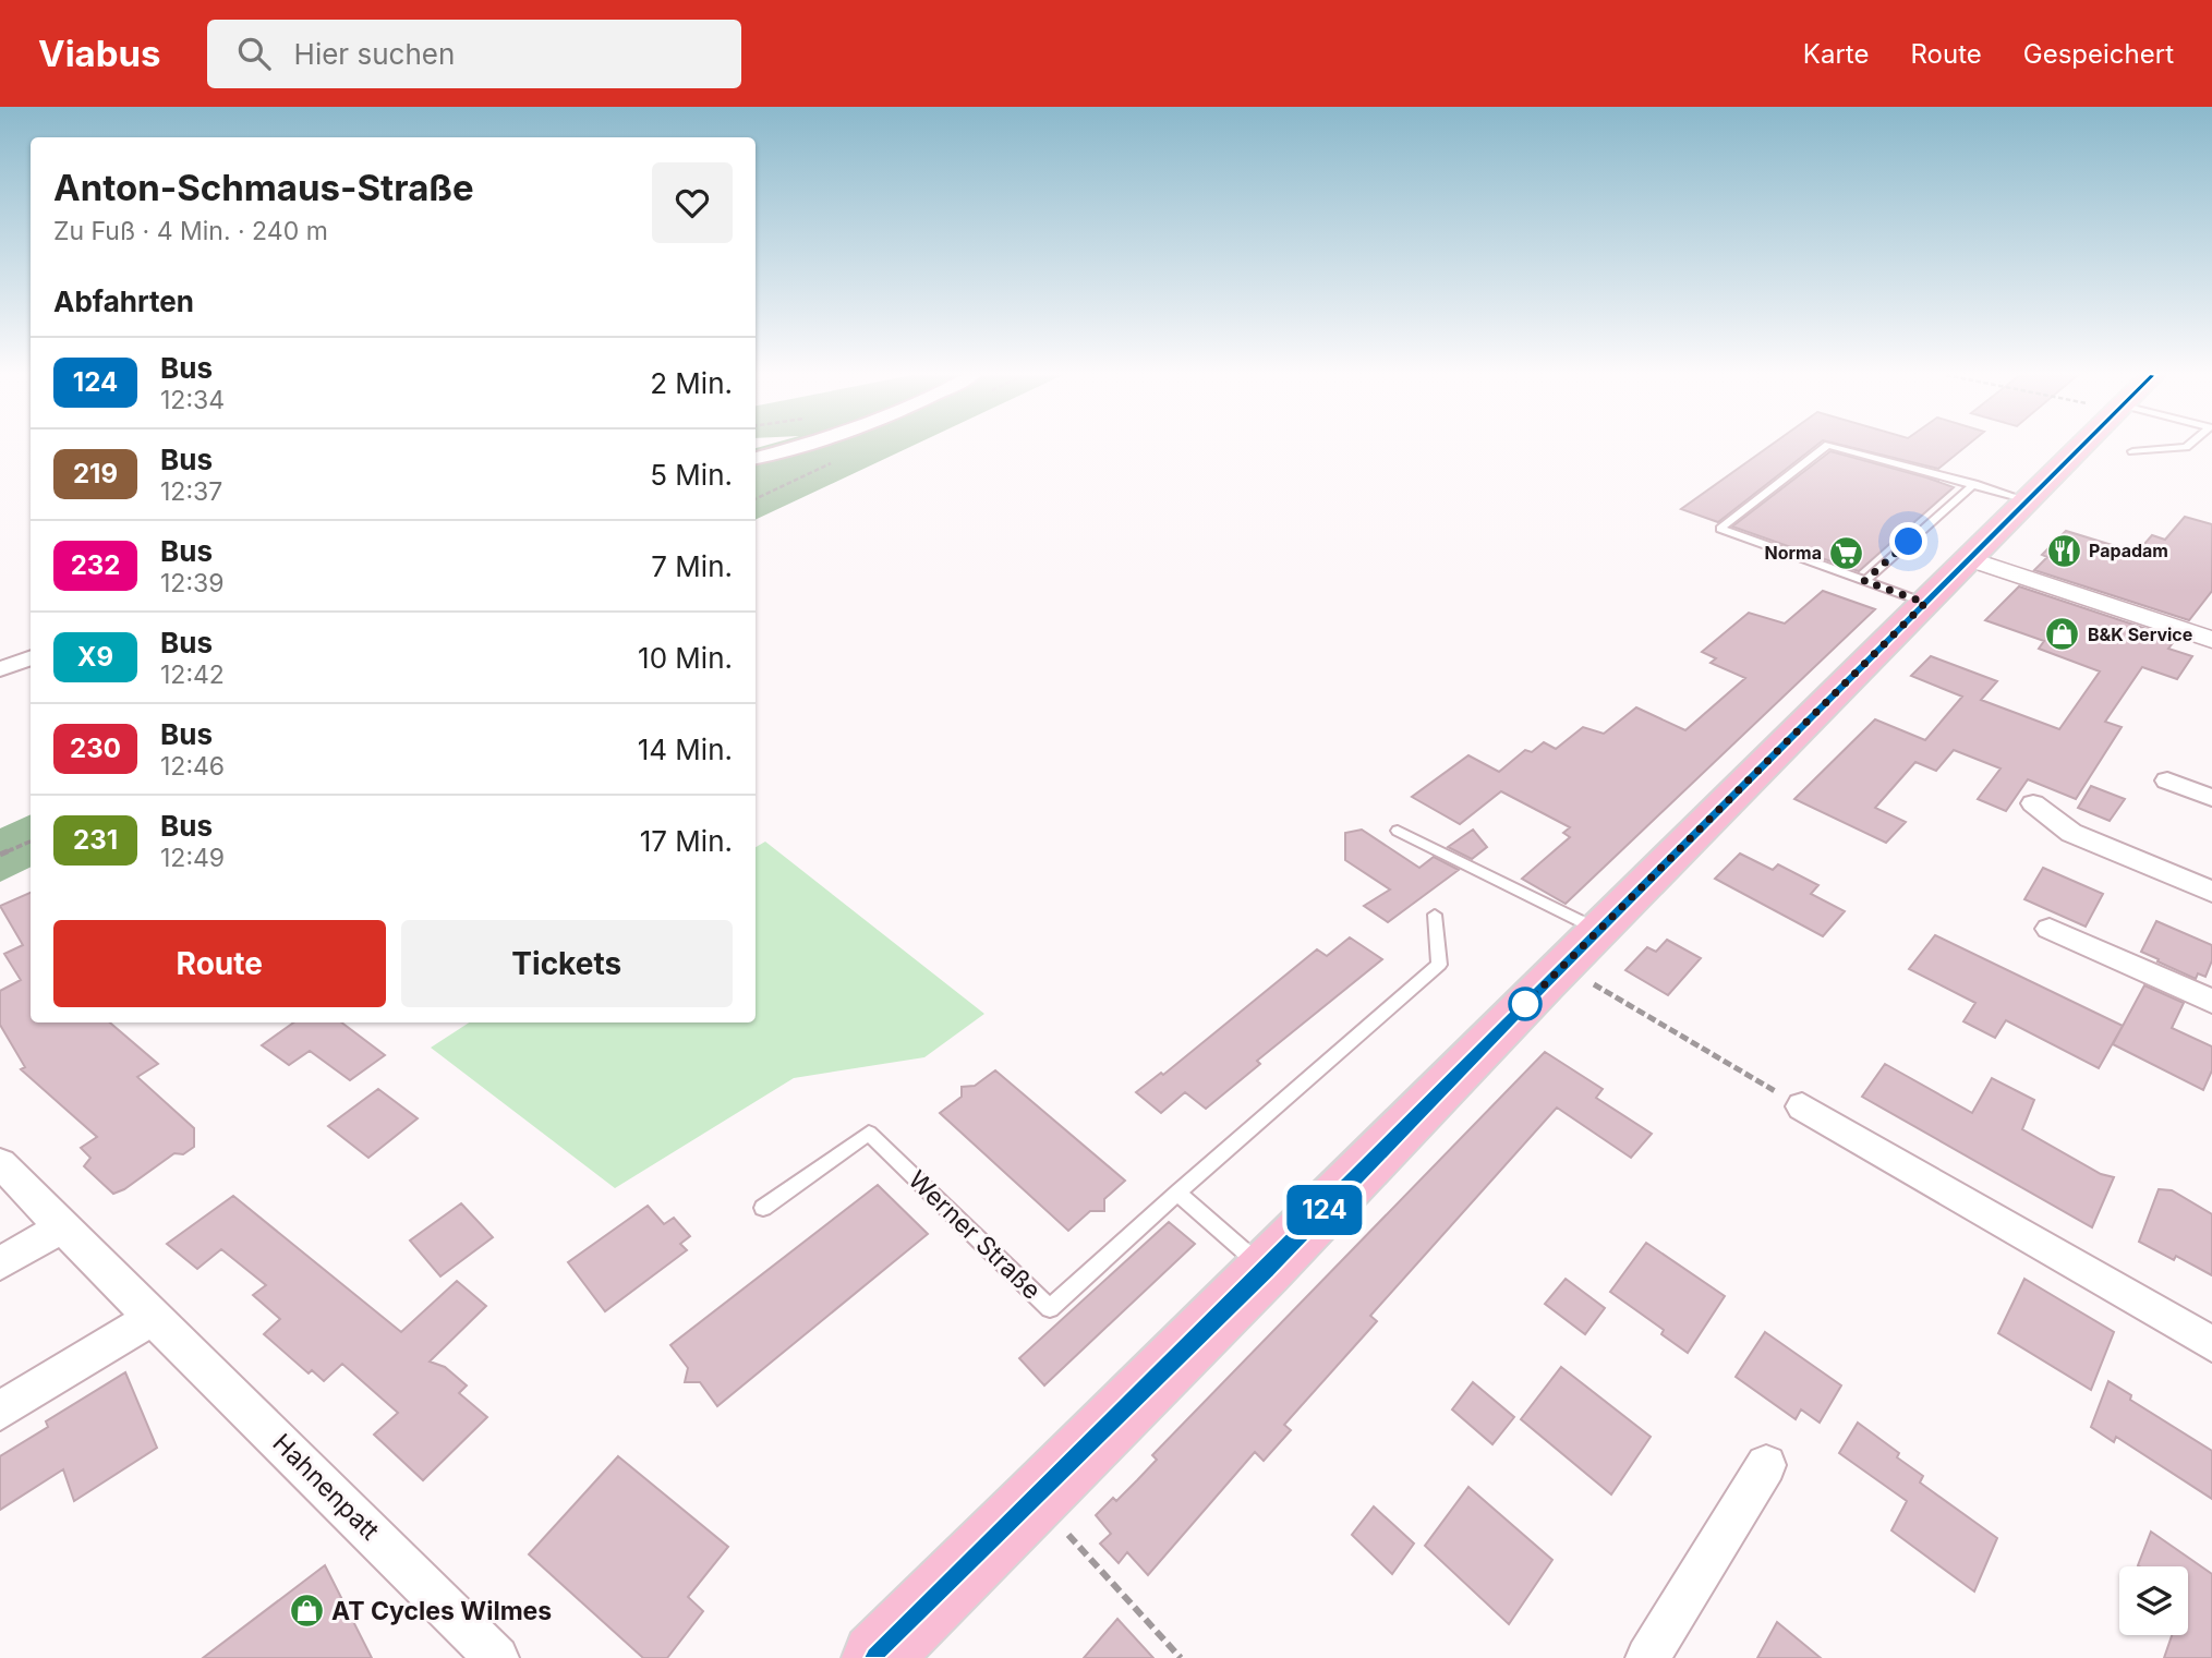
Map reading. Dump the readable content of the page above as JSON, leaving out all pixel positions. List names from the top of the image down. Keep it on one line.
{"streets":{"street":["Hahnenpatt"],"lane":["Werner Straße"]},"places":{"restaurant":["Papadam"],"supermarket":["Norma"],"shop":["B&K Service","AT Cycles Wilmes"]},"lines":["bus line 124"],"page":{"header":"Viabus","search":"Hier suchen","nav":["Karte","Route","Gespeichert"],"on_map":"124","heading":[["Anton-Schmaus-Straße","Zu Fuß · 4 Min. · 240 m"],"Abfahrten"],"list":[{"mark":"124","name":"Bus","note":"12:34","value":"2 Min."},{"mark":"219","name":"Bus","note":"12:37","value":"5 Min."},{"mark":"232","name":"Bus","note":"12:39","value":"7 Min."},{"mark":"X9","name":"Bus","note":"12:42","value":"10 Min."},{"mark":"230","name":"Bus","note":"12:46","value":"14 Min."},{"mark":"231","name":"Bus","note":"12:49","value":"17 Min."}],"buttons":["Route","Tickets"]}}
